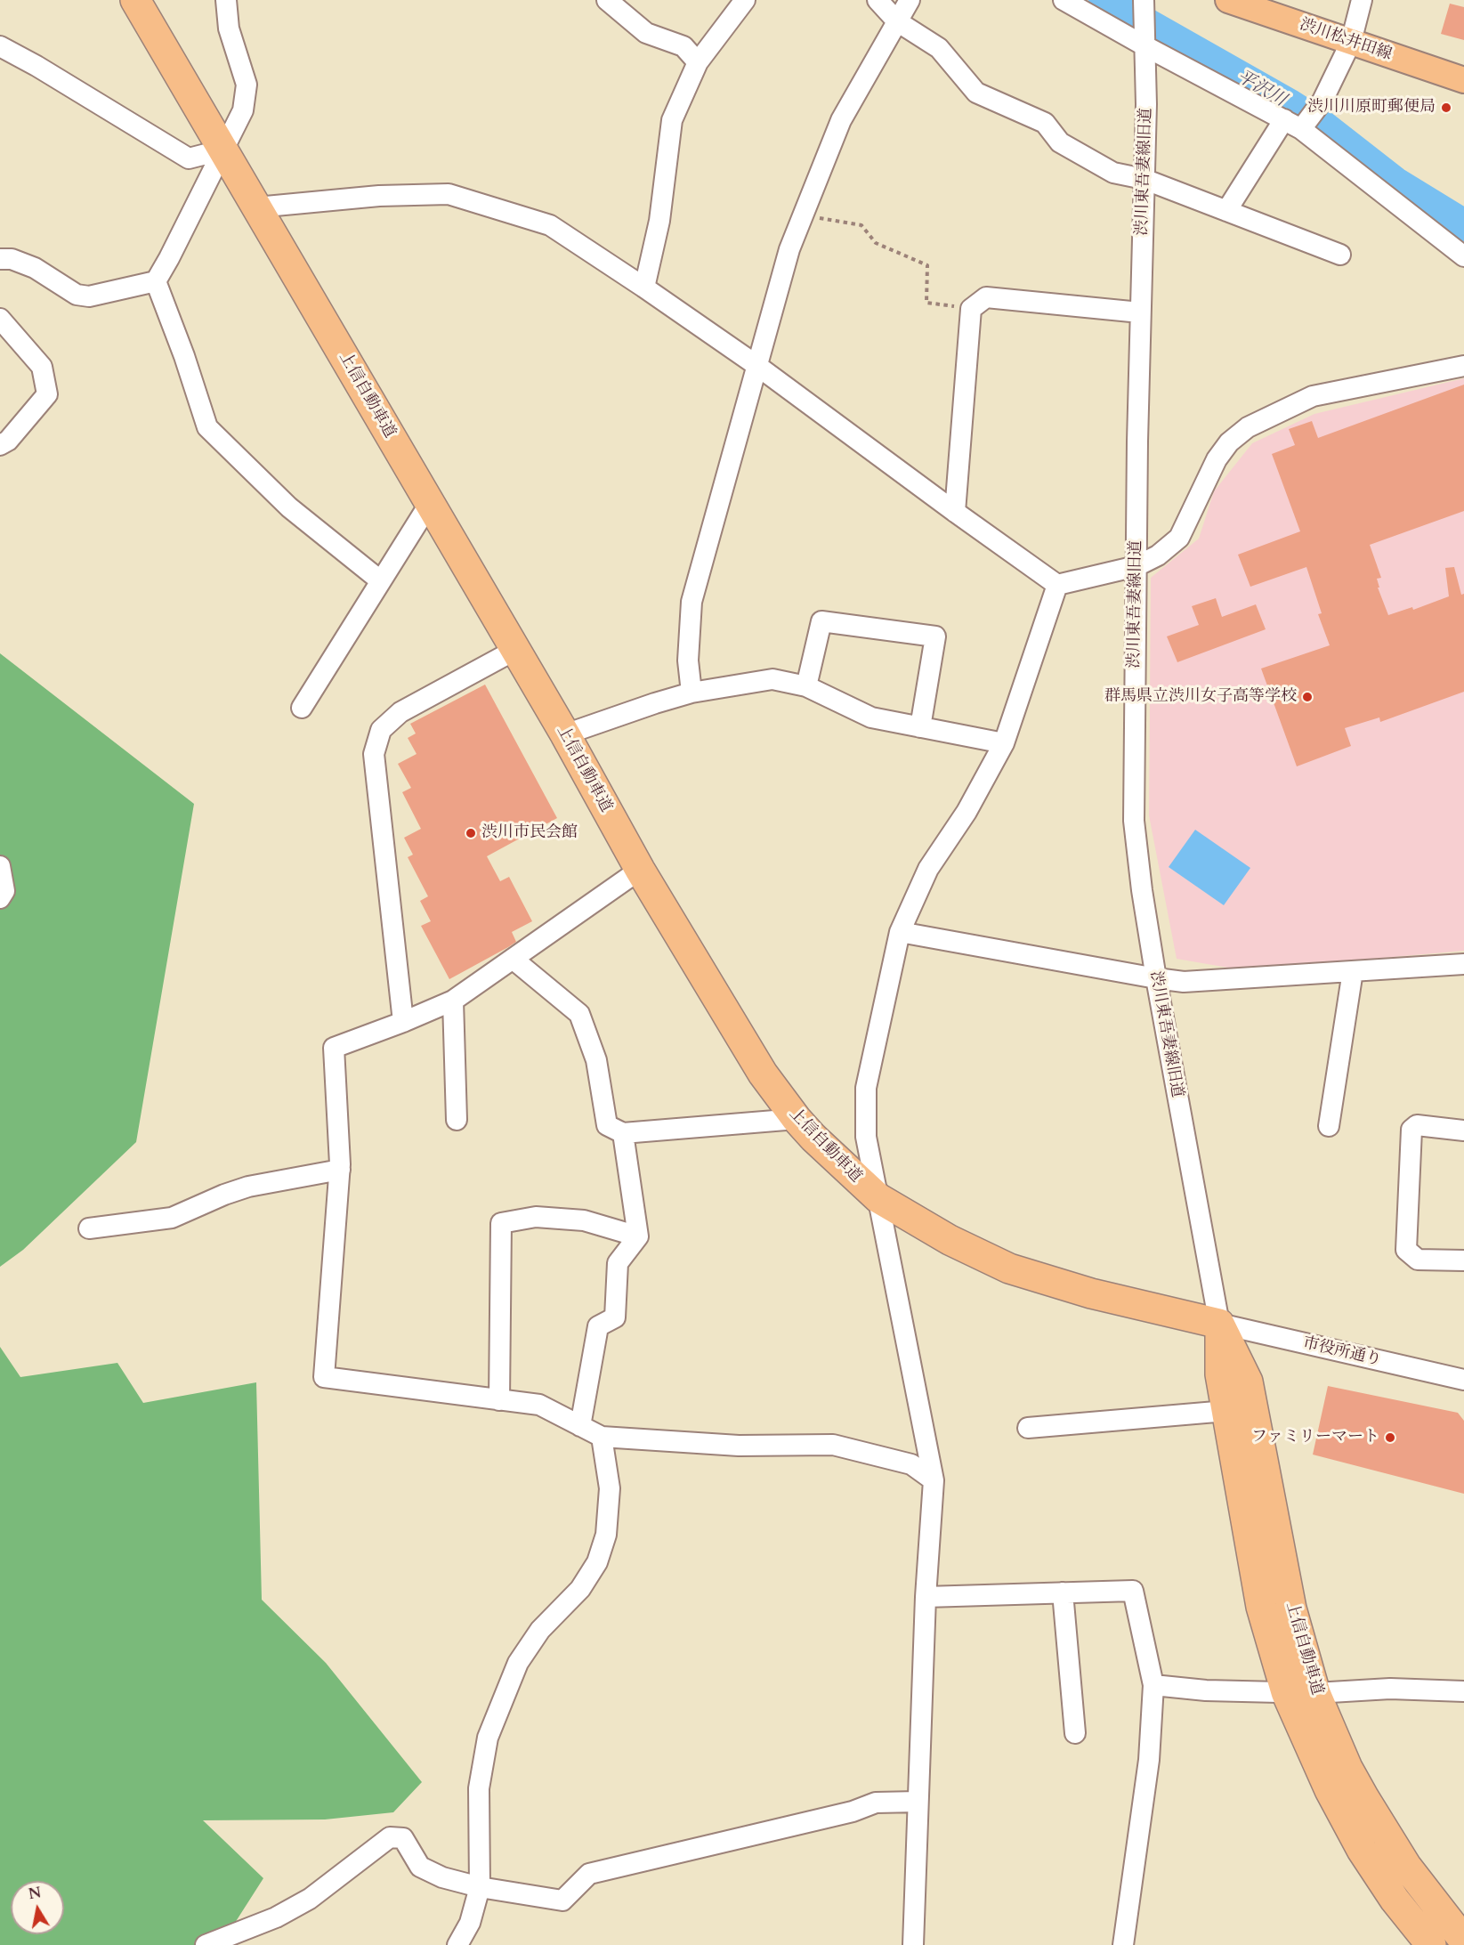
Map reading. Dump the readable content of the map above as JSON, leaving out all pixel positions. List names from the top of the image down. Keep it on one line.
{"streets":{"highway":["上信自動車道"],"main road":["渋川松井田線"],"street":["渋川東吾妻線旧道","市役所通り"]},"crossings":[["渋川東吾妻線旧道","上信自動車道"],["渋川東吾妻線旧道","市役所通り"],["上信自動車道","市役所通り"]],"water":["平沢川"],"places":["渋川川原町郵便局","群馬県立渋川女子高等学校","渋川市民会館","ファミリーマート"],"north":"top"}
